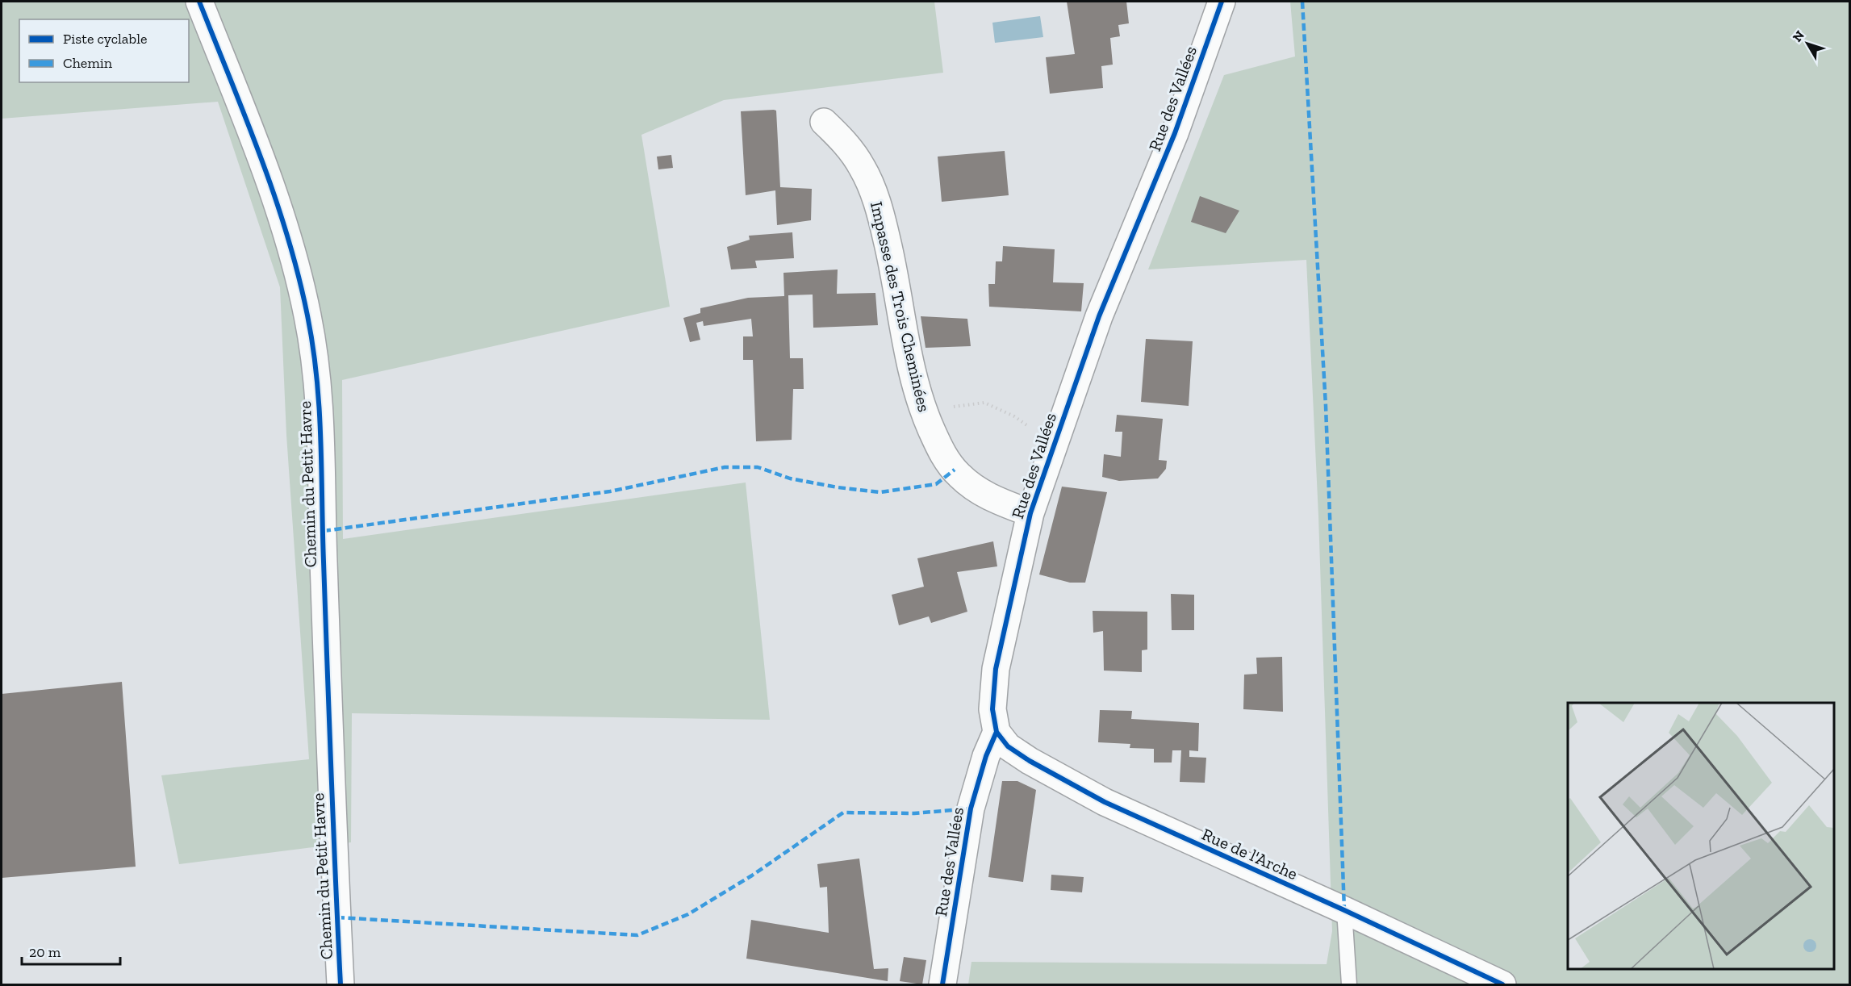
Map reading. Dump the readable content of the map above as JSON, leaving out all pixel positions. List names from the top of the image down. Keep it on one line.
{"streets":{"street":["Rue des Vallées","Impasse des Trois Cheminées","Chemin du Petit Havre","Rue de l'Arche"]},"crossings":[["Rue des Vallées","Impasse des Trois Cheminées"],["Rue des Vallées","Rue de l'Arche"]],"legend":["Piste cyclable","Chemin"],"scale_bar":"20 m","north":"top left"}
